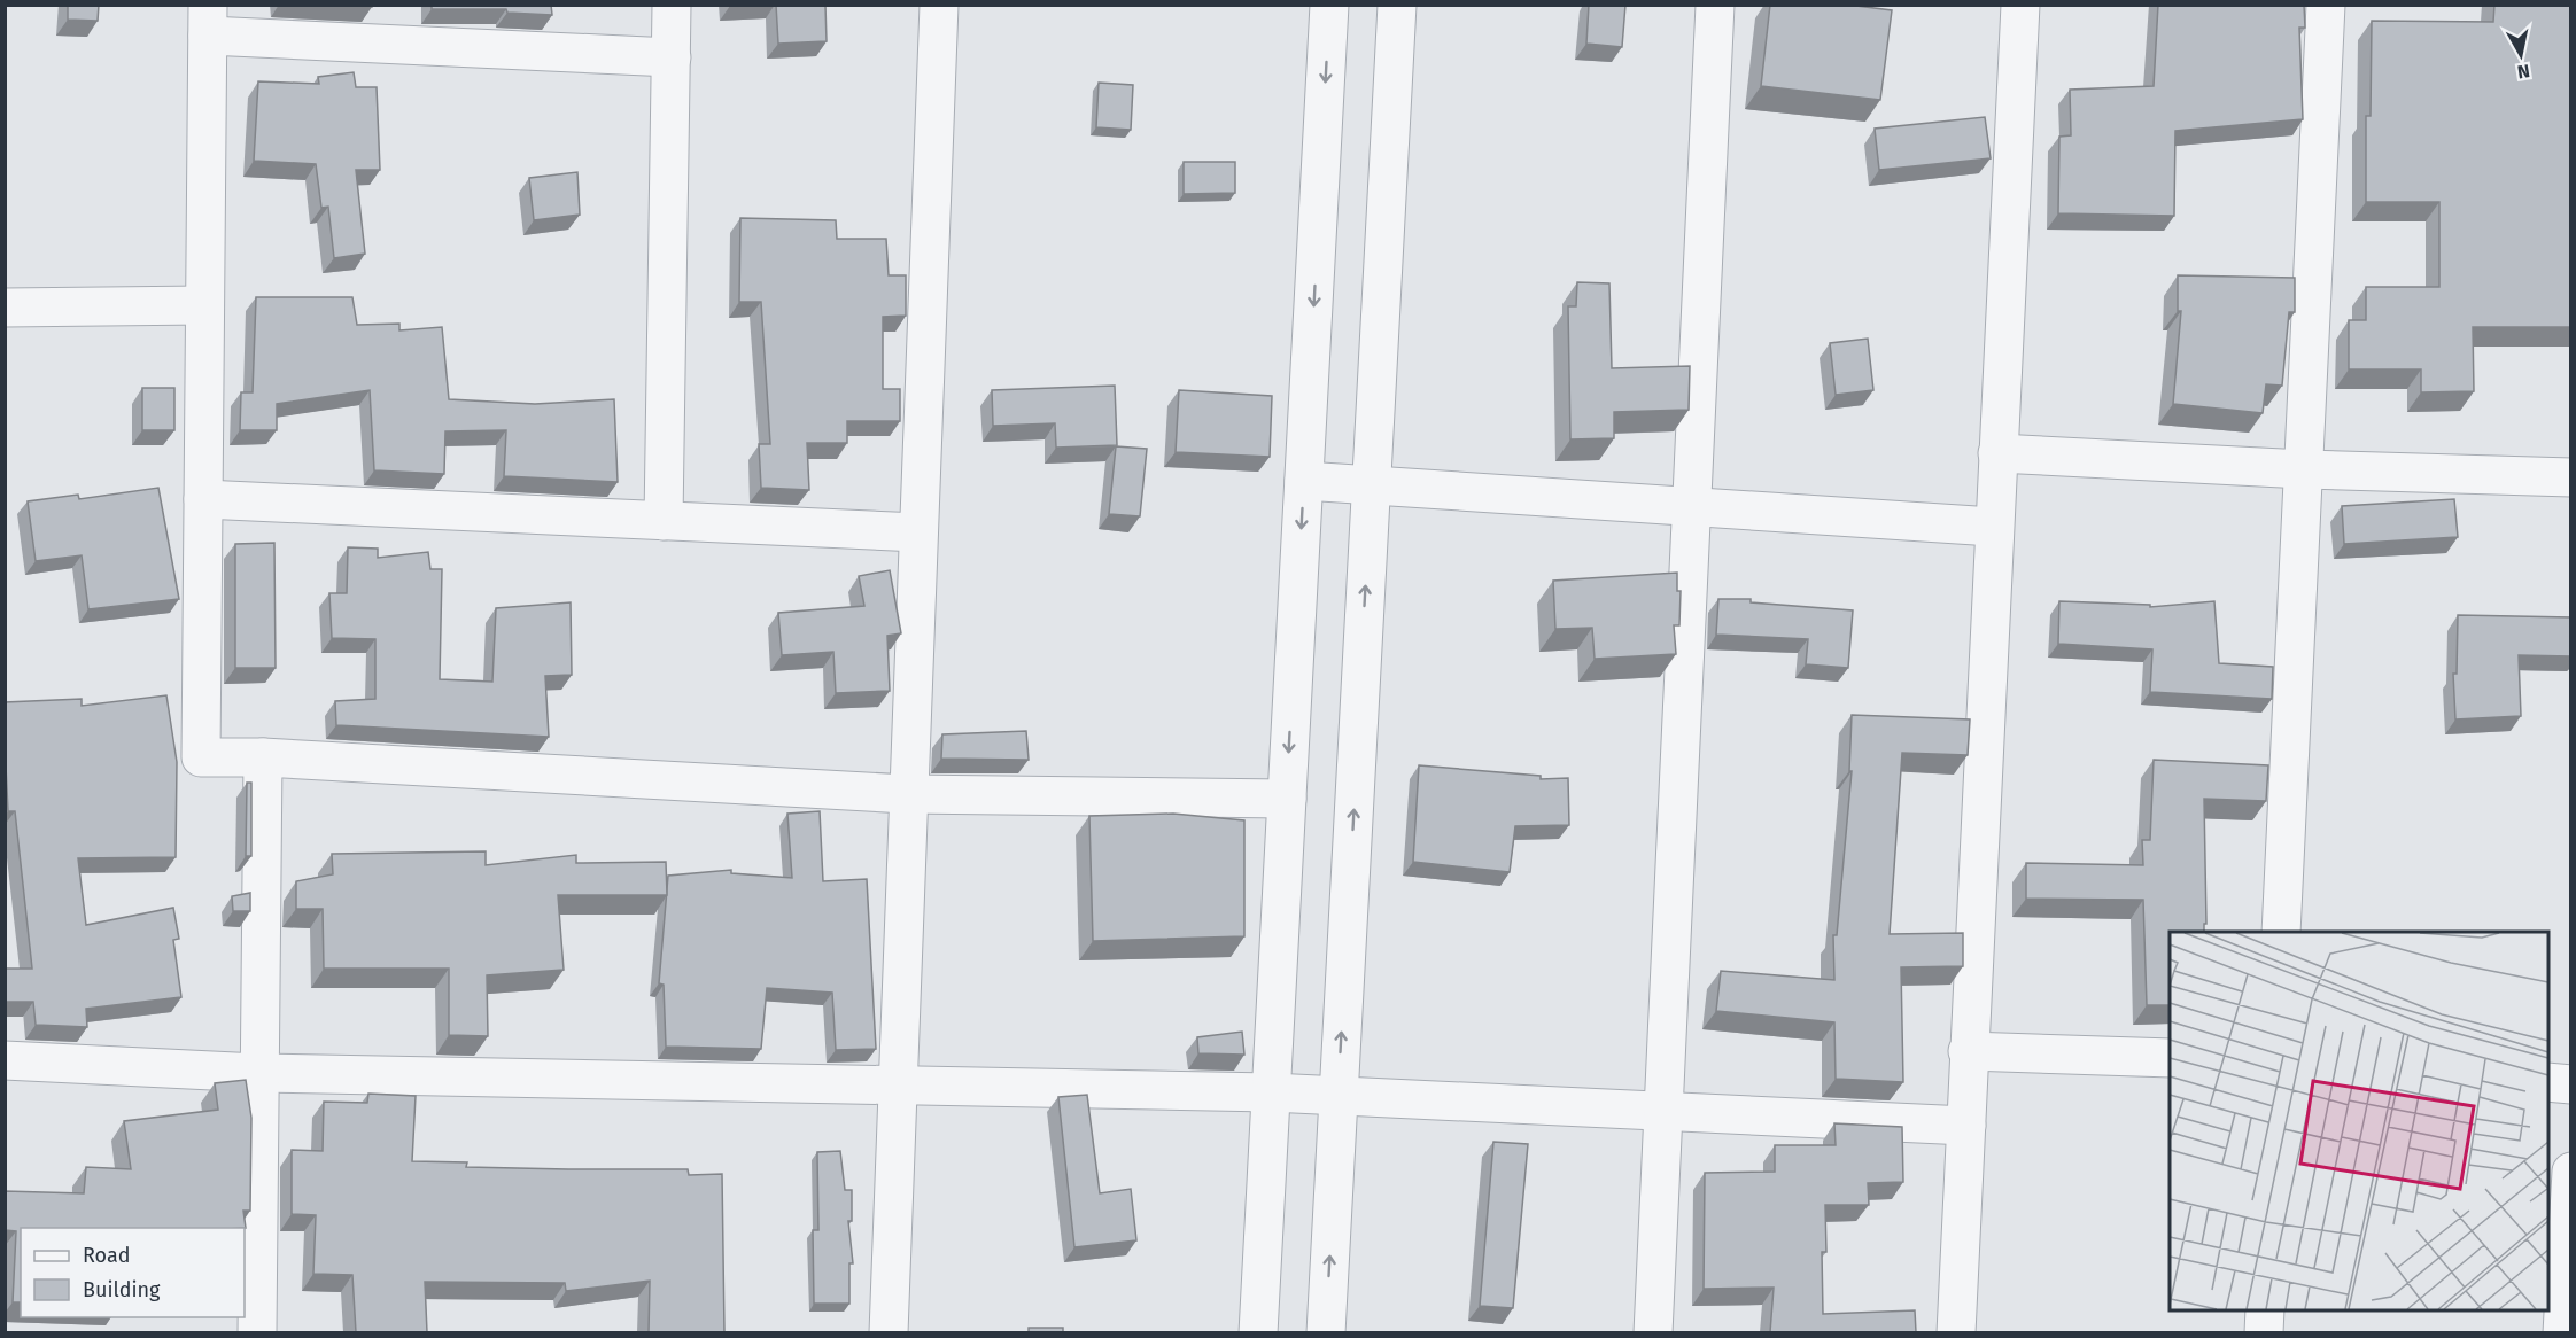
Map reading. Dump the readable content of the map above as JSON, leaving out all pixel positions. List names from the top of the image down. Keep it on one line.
{"legend":["Road","Building"],"north":"bottom"}
